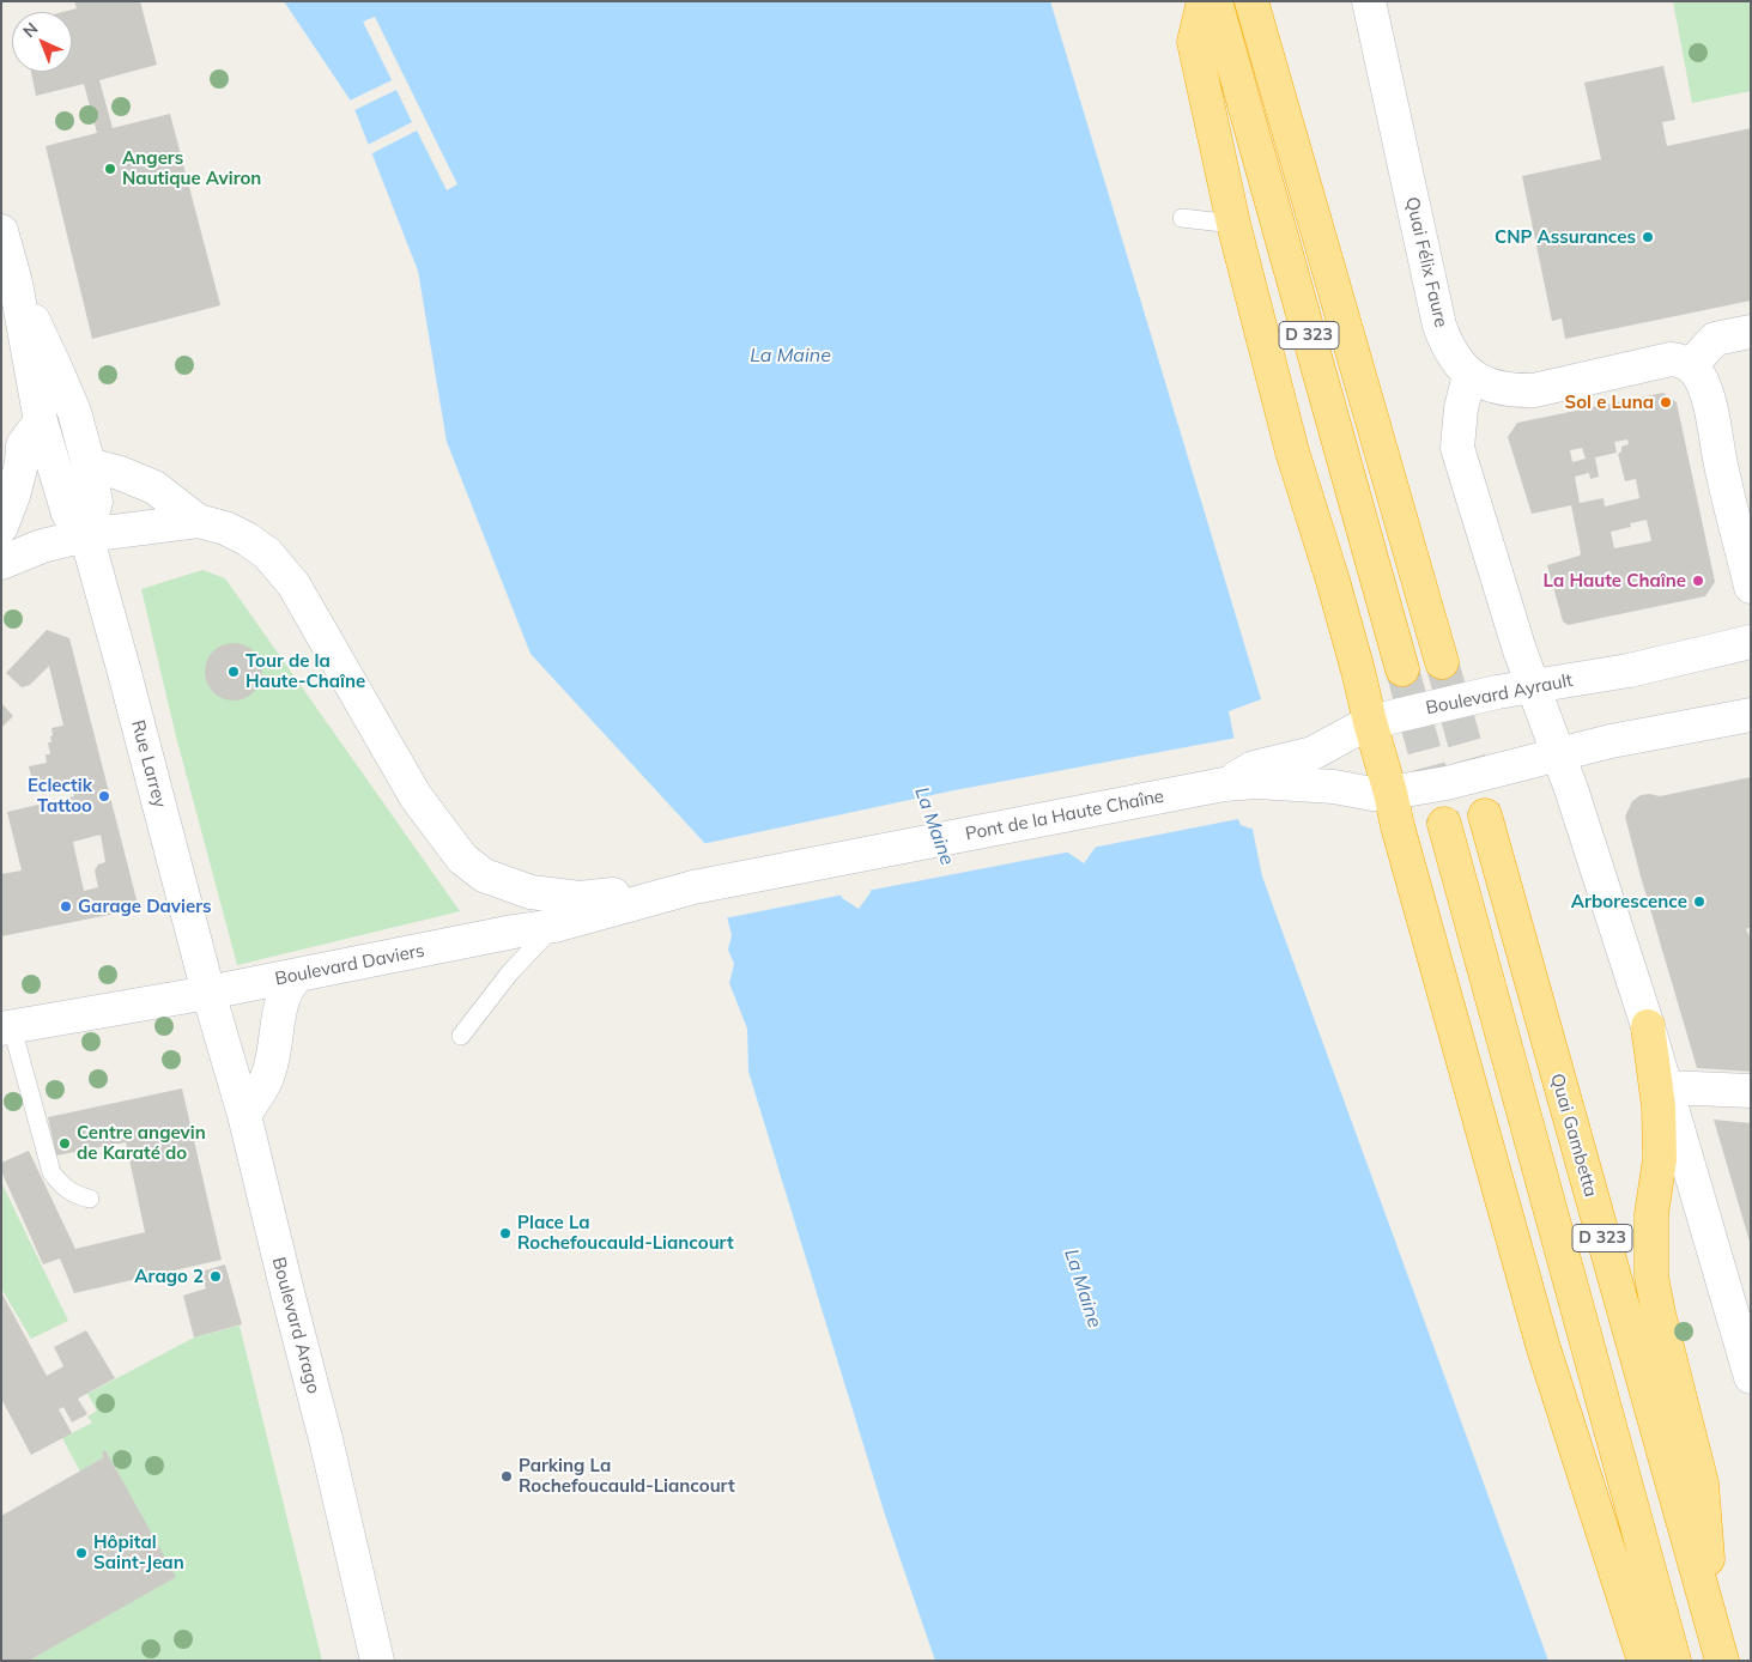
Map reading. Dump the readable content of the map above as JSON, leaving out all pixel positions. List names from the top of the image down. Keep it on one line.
{"streets":{"highway":["D 323","Quai Gambetta"],"street":["Quai Félix Faure","Boulevard Ayrault","Rue Larrey","Pont de la Haute Chaîne","Boulevard Daviers","Boulevard Arago"]},"crossings":[["Boulevard Ayrault","Pont de la Haute Chaîne"],["Rue Larrey","Boulevard Daviers"],["Rue Larrey","Boulevard Arago"],["Pont de la Haute Chaîne","Boulevard Daviers"],["Boulevard Daviers","Boulevard Arago"]],"water":["La Maine"],"places":["Angers Nautique Aviron","CNP Assurances","Sol e Luna","La Haute Chaîne","Tour de la Haute-Chaîne","Eclectik Tattoo","Arborescence","Garage Daviers","Centre angevin de Karaté do","Place La Rochefoucauld-Liancourt","Arago 2","Parking La Rochefoucauld-Liancourt","Hôpital Saint-Jean"],"north":"top left"}
